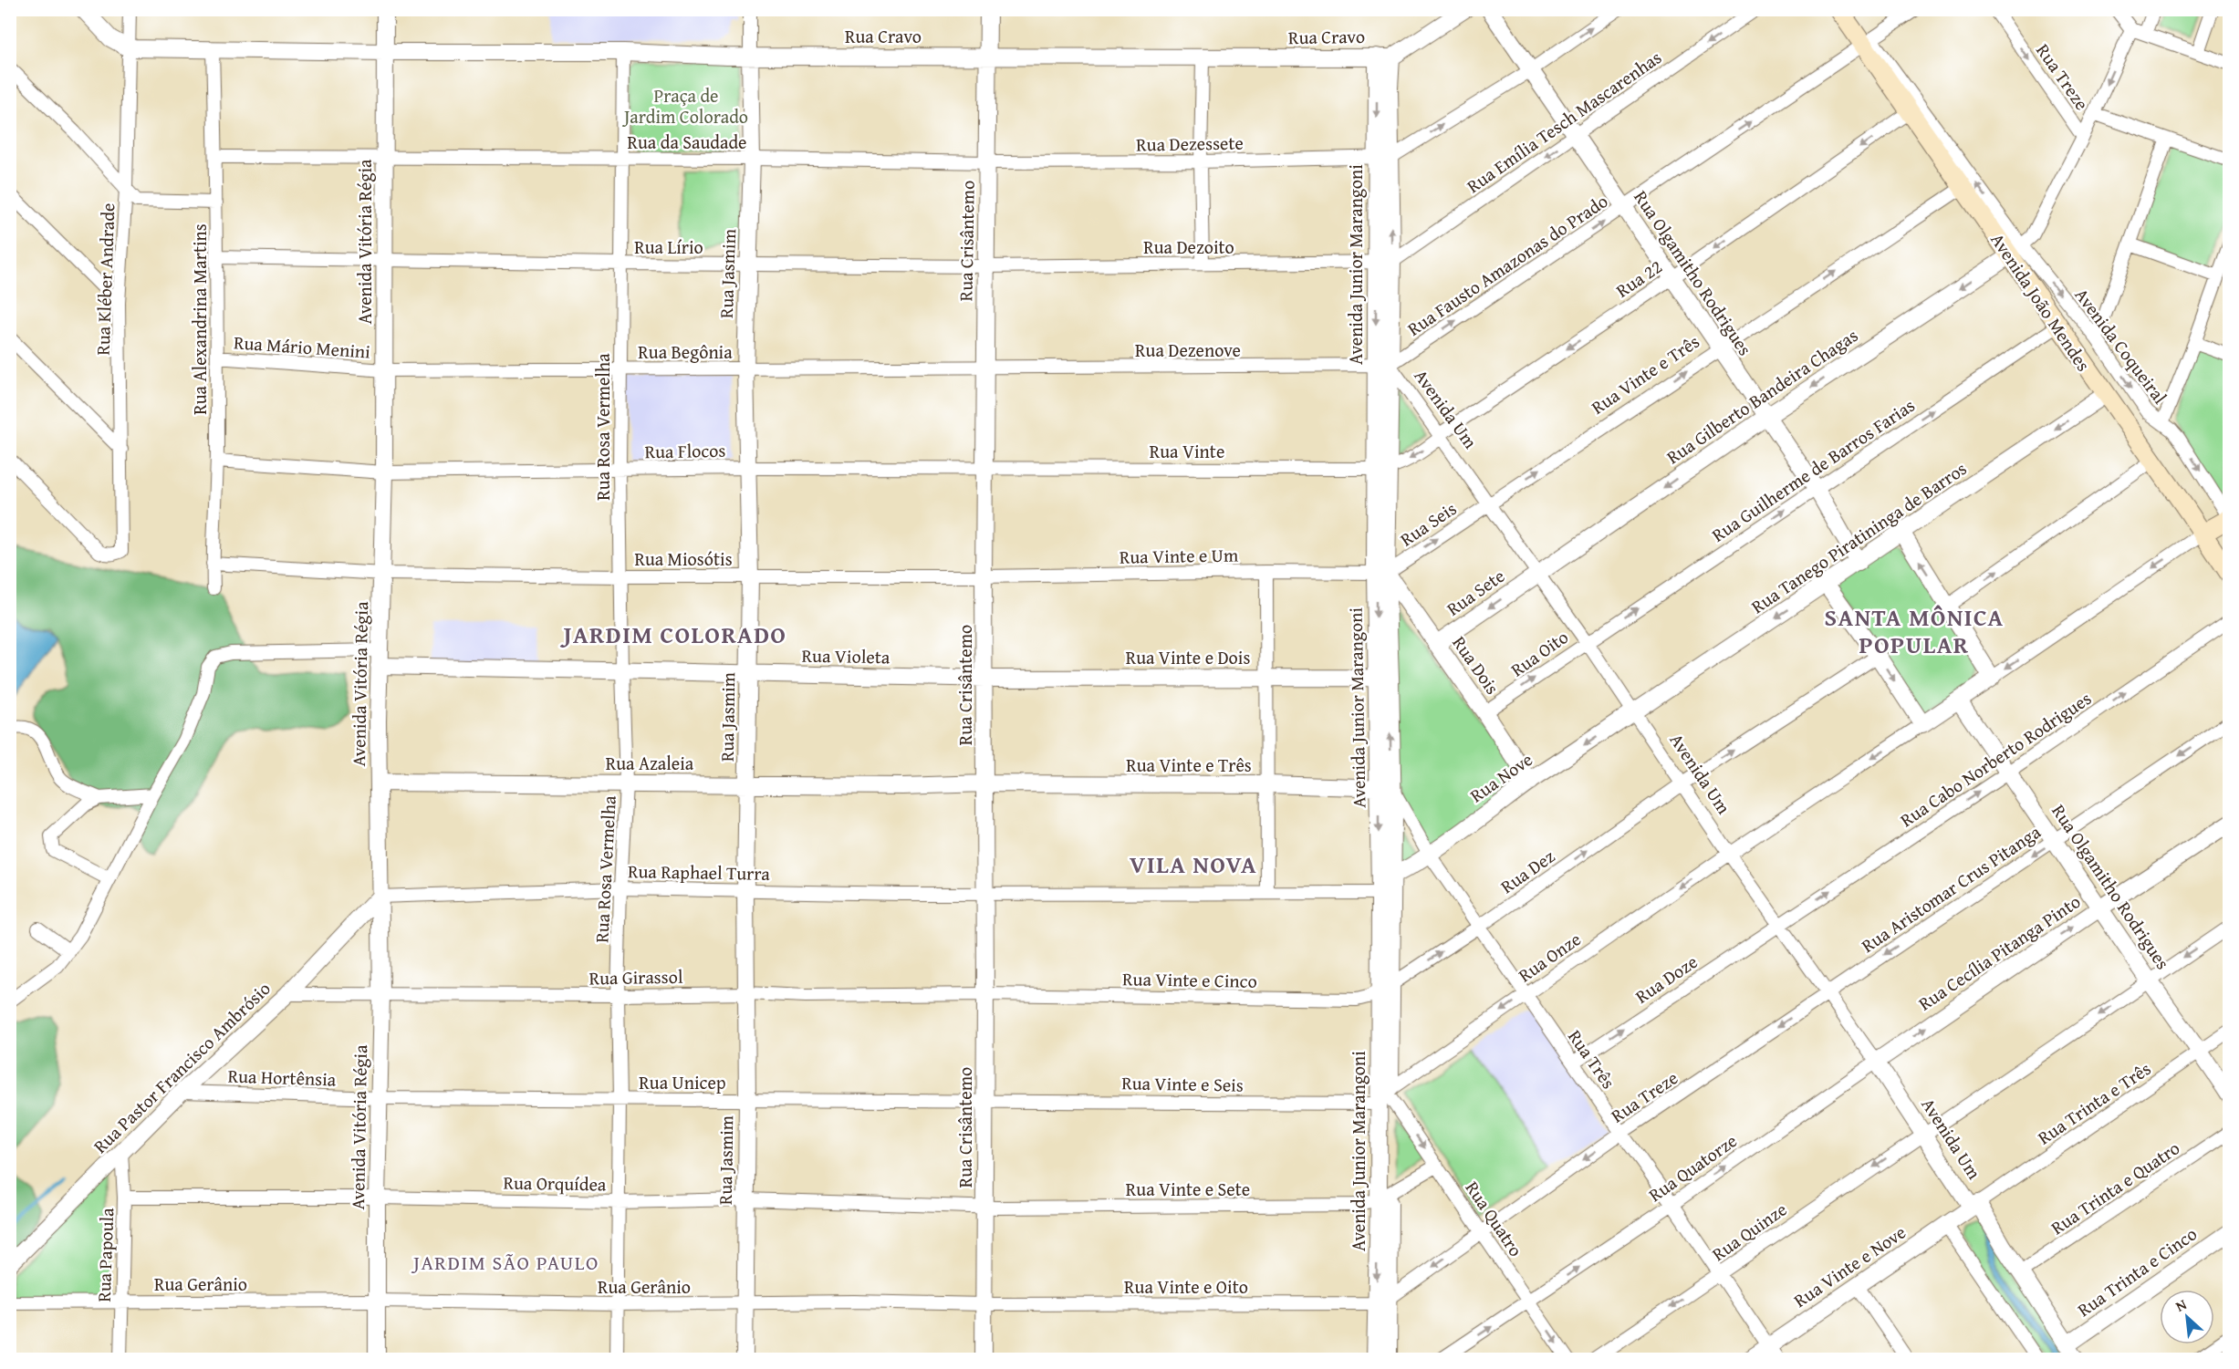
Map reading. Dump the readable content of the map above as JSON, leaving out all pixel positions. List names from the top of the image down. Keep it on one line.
{"streets":{"main road":["Avenida João Mendes"],"street":["Rua Cravo","Rua Treze","Rua Emília Tesch Mascarenhas","Rua da Saudade","Rua Dezessete","Rua Crisântemo","Avenida Vitória Régia","Rua Lírio","Rua Dezoito","Avenida Junior Marangoni","Rua Fausto Amazonas do Prado","Rua Olgamitho Rodrigues","Rua Jasmim","Rua 22","Rua Kléber Andrade","Rua Alexandrina Martins","Avenida Coqueiral","Rua Mário Menini","Rua Dezenove","Rua Begônia","Rua Vinte e Três","Rua Gilberto Bandeira Chagas","Avenida Um","Rua Rosa Vermelha","Rua Flocos","Rua Vinte","Rua Guilherme de Barros Farias","Rua Seis","Rua Tanego Piratininga de Barros","Rua Vinte e Um","Rua Miosótis","Rua Sete","Rua Oito","Rua Violeta","Rua Vinte e Dois","Rua Dois","Rua Cabo Norberto Rodrigues","Rua Azaleia","Rua Nove","Rua Dez","Rua Raphael Turra","Rua Aristomar Crus Pitanga","Rua Cecília Pitanga Pinto","Rua Onze","Rua Girassol","Rua Doze","Rua Vinte e Cinco","Rua Três","Rua Pastor Francisco Ambrósio","Rua Hortênsia","Rua Unicep","Rua Vinte e Seis","Rua Trinta e Três","Rua Quatorze","Rua Orquídea","Rua Trinta e Quatro","Rua Vinte e Sete","Rua Quatro","Rua Quinze","Rua Papoula","Rua Vinte e Nove","Rua Trinta e Cinco","Rua Gerânio","Rua Vinte e Oito"]},"crossings":[["Rua Cravo","Rua Crisântemo"],["Rua Cravo","Avenida Vitória Régia"],["Rua Cravo","Avenida Junior Marangoni"],["Rua Cravo","Rua Jasmim"],["Rua Cravo","Rua Kléber Andrade"],["Rua Cravo","Rua Alexandrina Martins"],["Rua Cravo","Rua Rosa Vermelha"],["Rua Treze","Avenida Junior Marangoni"],["Rua Treze","Avenida Um"],["Rua Treze","Rua Aristomar Crus Pitanga"],["Rua Treze","Rua Três"],["Rua Treze","Rua Quatro"],["Rua Treze","Rua Vinte e Oito"],["Rua Emília Tesch Mascarenhas","Rua Dezoito"],["Rua Emília Tesch Mascarenhas","Avenida Junior Marangoni"],["Rua Emília Tesch Mascarenhas","Rua Olgamitho Rodrigues"],["Rua da Saudade","Rua Dezessete"],["Rua da Saudade","Rua Crisântemo"],["Rua da Saudade","Avenida Vitória Régia"],["Rua da Saudade","Rua Jasmim"],["Rua da Saudade","Rua Alexandrina Martins"],["Rua da Saudade","Rua Rosa Vermelha"],["Rua Dezessete","Rua Crisântemo"],["Rua Dezessete","Avenida Junior Marangoni"],["Rua Crisântemo","Rua Lírio"],["Rua Crisântemo","Rua Dezoito"],["Rua Crisântemo","Rua Dezenove"],["Rua Crisântemo","Rua Begônia"],["Rua Crisântemo","Rua Vinte e Três"],["Rua Crisântemo","Rua Flocos"],["Rua Crisântemo","Rua Vinte"],["Rua Crisântemo","Rua Vinte e Um"],["Rua Crisântemo","Rua Miosótis"],["Rua Crisântemo","Rua Violeta"],["Rua Crisântemo","Rua Vinte e Dois"],["Rua Crisântemo","Rua Azaleia"],["Rua Crisântemo","Rua Raphael Turra"],["Rua Crisântemo","Rua Girassol"],["Rua Crisântemo","Rua Vinte e Cinco"],["Rua Crisântemo","Rua Unicep"],["Rua Crisântemo","Rua Vinte e Seis"],["Rua Crisântemo","Rua Orquídea"],["Rua Crisântemo","Rua Vinte e Sete"],["Rua Crisântemo","Rua Gerânio"],["Rua Crisântemo","Rua Vinte e Oito"],["Avenida Vitória Régia","Rua Lírio"],["Avenida Vitória Régia","Rua Mário Menini"],["Avenida Vitória Régia","Rua Begônia"],["Avenida Vitória Régia","Rua Flocos"],["Avenida Vitória Régia","Rua Miosótis"],["Avenida Vitória Régia","Rua Violeta"],["Avenida Vitória Régia","Rua Azaleia"],["Avenida Vitória Régia","Rua Raphael Turra"],["Avenida Vitória Régia","Rua Girassol"],["Avenida Vitória Régia","Rua Pastor Francisco Ambrósio"],["Avenida Vitória Régia","Rua Hortênsia"],["Avenida Vitória Régia","Rua Unicep"],["Avenida Vitória Régia","Rua Orquídea"],["Avenida Vitória Régia","Rua Gerânio"],["Rua Lírio","Rua Dezoito"],["Rua Lírio","Rua Jasmim"],["Rua Lírio","Rua Alexandrina Martins"],["Rua Lírio","Rua Rosa Vermelha"],["Rua Dezoito","Avenida Junior Marangoni"],["Avenida Junior Marangoni","Rua Fausto Amazonas do Prado"],["Avenida Junior Marangoni","Rua 22"],["Avenida Junior Marangoni","Rua Dezenove"],["Avenida Junior Marangoni","Rua Vinte e Três"],["Avenida Junior Marangoni","Avenida Um"],["Avenida Junior Marangoni","Rua Vinte"],["Avenida Junior Marangoni","Rua Seis"],["Avenida Junior Marangoni","Rua Vinte e Um"],["Avenida Junior Marangoni","Rua Vinte e Dois"],["Avenida Junior Marangoni","Rua Dois"],["Avenida Junior Marangoni","Rua Nove"],["Avenida Junior Marangoni","Rua Dez"],["Avenida Junior Marangoni","Rua Raphael Turra"],["Avenida Junior Marangoni","Rua Onze"],["Avenida Junior Marangoni","Rua Vinte e Cinco"],["Avenida Junior Marangoni","Rua Três"],["Avenida Junior Marangoni","Rua Vinte e Seis"],["Avenida Junior Marangoni","Rua Vinte e Sete"],["Avenida Junior Marangoni","Rua Quatro"],["Avenida Junior Marangoni","Rua Vinte e Oito"],["Rua Fausto Amazonas do Prado","Rua Olgamitho Rodrigues"],["Rua Fausto Amazonas do Prado","Avenida João Mendes"],["Rua Fausto Amazonas do Prado","Rua Dezenove"],["Rua Fausto Amazonas do Prado","Avenida Um"],["Rua Olgamitho Rodrigues","Rua 22"],["Rua Olgamitho Rodrigues","Rua Vinte e Três"],["Rua Olgamitho Rodrigues","Rua Gilberto Bandeira Chagas"],["Rua Olgamitho Rodrigues","Rua Guilherme de Barros Farias"],["Rua Olgamitho Rodrigues","Rua Tanego Piratininga de Barros"],["Rua Olgamitho Rodrigues","Rua Cabo Norberto Rodrigues"],["Rua Olgamitho Rodrigues","Rua Aristomar Crus Pitanga"],["Rua Olgamitho Rodrigues","Rua Cecília Pitanga Pinto"],["Rua Olgamitho Rodrigues","Rua Trinta e Três"],["Rua Olgamitho Rodrigues","Rua Quinze"],["Rua Jasmim","Rua Begônia"],["Rua Jasmim","Rua Flocos"],["Rua Jasmim","Rua Miosótis"],["Rua Jasmim","Rua Violeta"],["Rua Jasmim","Rua Azaleia"],["Rua Jasmim","Rua Raphael Turra"],["Rua Jasmim","Rua Girassol"],["Rua Jasmim","Rua Unicep"],["Rua Jasmim","Rua Orquídea"],["Rua Jasmim","Rua Gerânio"],["Rua 22","Avenida João Mendes"],["Rua 22","Avenida Um"],["Rua 22","Rua Vinte"],["Avenida João Mendes","Avenida Coqueiral"],["Avenida João Mendes","Rua Vinte e Três"],["Avenida João Mendes","Rua Gilberto Bandeira Chagas"],["Avenida João Mendes","Rua Guilherme de Barros Farias"],["Avenida João Mendes","Rua Tanego Piratininga de Barros"],["Rua Alexandrina Martins","Rua Mário Menini"],["Rua Alexandrina Martins","Rua Flocos"],["Rua Alexandrina Martins","Rua Miosótis"],["Avenida Coqueiral","Rua Gilberto Bandeira Chagas"],["Rua Mário Menini","Rua Begônia"],["Rua Dezenove","Rua Begônia"],["Rua Dezenove","Avenida Um"],["Rua Begônia","Rua Rosa Vermelha"],["Rua Vinte e Três","Avenida Um"],["Rua Vinte e Três","Rua Seis"],["Rua Vinte e Três","Rua Azaleia"],["Rua Vinte e Três","Rua Três"],["Rua Gilberto Bandeira Chagas","Avenida Um"],["Rua Gilberto Bandeira Chagas","Rua Sete"],["Avenida Um","Rua Guilherme de Barros Farias"],["Avenida Um","Rua Seis"],["Avenida Um","Rua Tanego Piratininga de Barros"],["Avenida Um","Rua Sete"],["Avenida Um","Rua Oito"],["Avenida Um","Rua Cabo Norberto Rodrigues"],["Avenida Um","Rua Nove"],["Avenida Um","Rua Dez"],["Avenida Um","Rua Aristomar Crus Pitanga"],["Avenida Um","Rua Cecília Pitanga Pinto"],["Avenida Um","Rua Onze"],["Avenida Um","Rua Doze"],["Avenida Um","Rua Trinta e Três"],["Avenida Um","Rua Quatorze"],["Avenida Um","Rua Trinta e Quatro"],["Avenida Um","Rua Quinze"],["Avenida Um","Rua Vinte e Nove"],["Avenida Um","Rua Trinta e Cinco"],["Rua Rosa Vermelha","Rua Flocos"],["Rua Rosa Vermelha","Rua Miosótis"],["Rua Rosa Vermelha","Rua Violeta"],["Rua Rosa Vermelha","Rua Azaleia"],["Rua Rosa Vermelha","Rua Raphael Turra"],["Rua Rosa Vermelha","Rua Girassol"],["Rua Rosa Vermelha","Rua Unicep"],["Rua Rosa Vermelha","Rua Orquídea"],["Rua Rosa Vermelha","Rua Gerânio"],["Rua Flocos","Rua Vinte"],["Rua Guilherme de Barros Farias","Rua Oito"],["Rua Seis","Rua Vinte e Um"],["Rua Seis","Rua Dois"],["Rua Tanego Piratininga de Barros","Rua Nove"],["Rua Vinte e Um","Rua Miosótis"],["Rua Vinte e Um","Rua Dois"],["Rua Sete","Rua Dois"],["Rua Oito","Rua Dois"],["Rua Violeta","Rua Vinte e Dois"],["Rua Dois","Rua Nove"],["Rua Cabo Norberto Rodrigues","Rua Doze"],["Rua Nove","Rua Raphael Turra"],["Rua Nove","Rua Três"],["Rua Dez","Rua Vinte e Cinco"],["Rua Dez","Rua Três"],["Rua Raphael Turra","Rua Pastor Francisco Ambrósio"],["Rua Cecília Pitanga Pinto","Rua Quatorze"],["Rua Onze","Rua Três"],["Rua Onze","Rua Vinte e Seis"],["Rua Onze","Rua Quatro"],["Rua Girassol","Rua Vinte e Cinco"],["Rua Girassol","Rua Pastor Francisco Ambrósio"],["Rua Doze","Rua Três"],["Rua Três","Rua Quatorze"],["Rua Três","Rua Quinze"],["Rua Três","Rua Vinte e Nove"],["Rua Pastor Francisco Ambrósio","Rua Hortênsia"],["Rua Pastor Francisco Ambrósio","Rua Papoula"],["Rua Hortênsia","Rua Unicep"],["Rua Unicep","Rua Vinte e Seis"],["Rua Vinte e Seis","Rua Quatro"],["Rua Trinta e Três","Rua Vinte e Nove"],["Rua Quatorze","Rua Quatro"],["Rua Orquídea","Rua Vinte e Sete"],["Rua Orquídea","Rua Papoula"],["Rua Vinte e Sete","Rua Quatro"],["Rua Papoula","Rua Gerânio"],["Rua Gerânio","Rua Vinte e Oito"]],"one_way":["Rua Treze","Rua Fausto Amazonas do Prado","Rua 22","Avenida Coqueiral","Rua Vinte e Três","Rua Gilberto Bandeira Chagas","Rua Guilherme de Barros Farias","Rua Seis","Rua Sete","Rua Oito","Rua Nove","Rua Dez","Rua Aristomar Crus Pitanga","Rua Cecília Pitanga Pinto","Rua Onze","Rua Doze","Rua Quatorze","Rua Quatro","Rua Quinze"],"districts":["SANTA MÔNICA POPULAR","JARDIM COLORADO","VILA NOVA","JARDIM SÃO PAULO"],"parks":["Praça de Jardim Colorado"],"north":"top left"}
